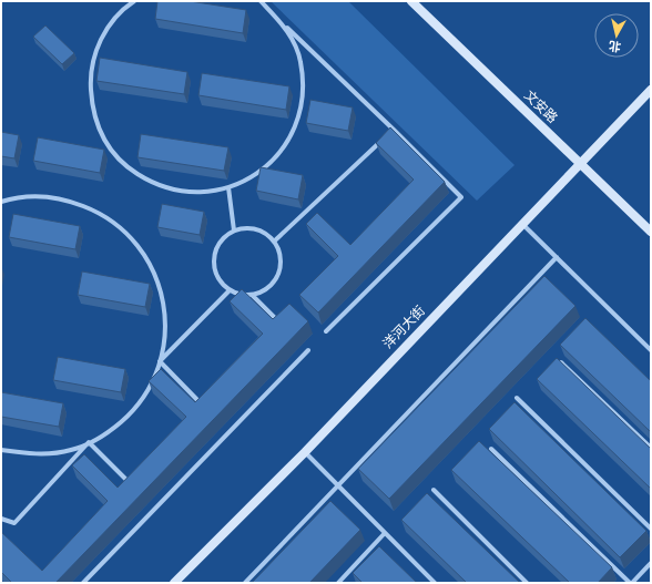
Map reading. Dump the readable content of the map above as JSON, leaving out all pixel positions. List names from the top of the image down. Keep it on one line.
{"streets":{"street":["文安路","洋河大街"]},"crossings":[["文安路","洋河大街"]],"north":"bottom"}
